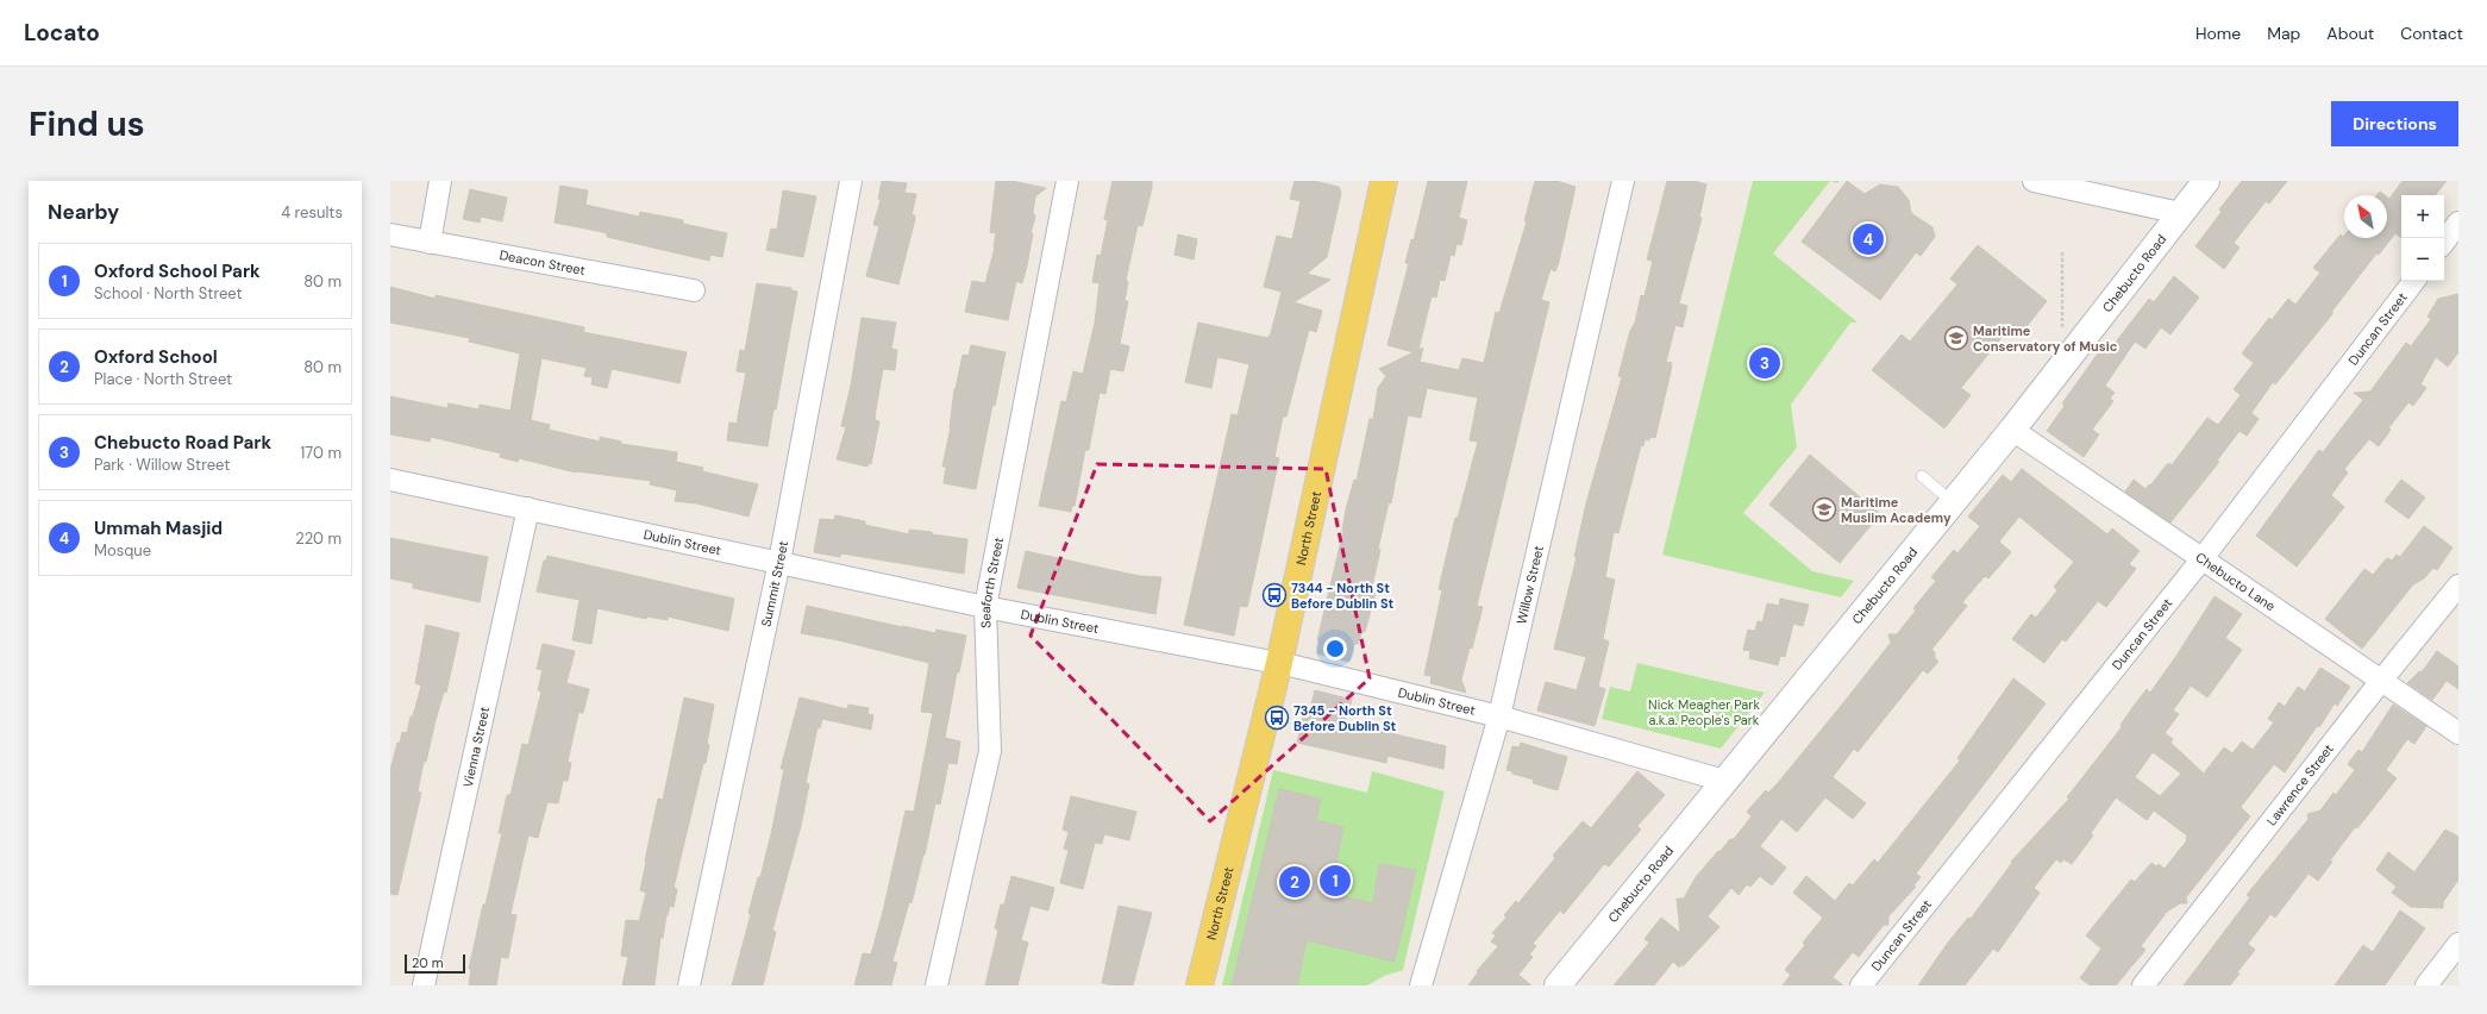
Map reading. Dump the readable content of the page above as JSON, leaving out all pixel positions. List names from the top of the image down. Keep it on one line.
{"streets":{"main road":["North Street"],"street":["Deacon Street","Chebucto Road","Duncan Street","Dublin Street","Chebucto Lane","Seaforth Street","Summit Street","Willow Street","Vienna Street","Lawrence Street"]},"crossings":[["Chebucto Road","Dublin Street"],["Chebucto Road","Chebucto Lane"],["Duncan Street","Chebucto Lane"],["North Street","Dublin Street"],["Dublin Street","Seaforth Street"],["Dublin Street","Summit Street"],["Dublin Street","Willow Street"],["Dublin Street","Vienna Street"],["Chebucto Lane","Lawrence Street"]],"parks":["Nick Meagher Park a.k.a. People's Park"],"places":{"school or university":["Maritime Conservatory of Music","Maritime Muslim Academy"],"bus stop":["7344 - North St Before Dublin St","7345 - North St Before Dublin St"]},"scale_bar":"20 m","north":"top left","page":{"header":"Locato","nav":["Home","Map","About","Contact"],"buttons":"Directions","title":"Find us","heading":["Nearby","4 results"],"map_buttons":["+","−"],"pins":["4","3","1","2"],"list":[{"mark":"1","name":"Oxford School Park","note":"School · North Street","value":"80 m"},{"mark":"2","name":"Oxford School","note":"Place · North Street","value":"80 m"},{"mark":"3","name":"Chebucto Road Park","note":"Park · Willow Street","value":"170 m"},{"mark":"4","name":"Ummah Masjid","note":"Mosque","value":"220 m"}],"scale":"20 m"}}
